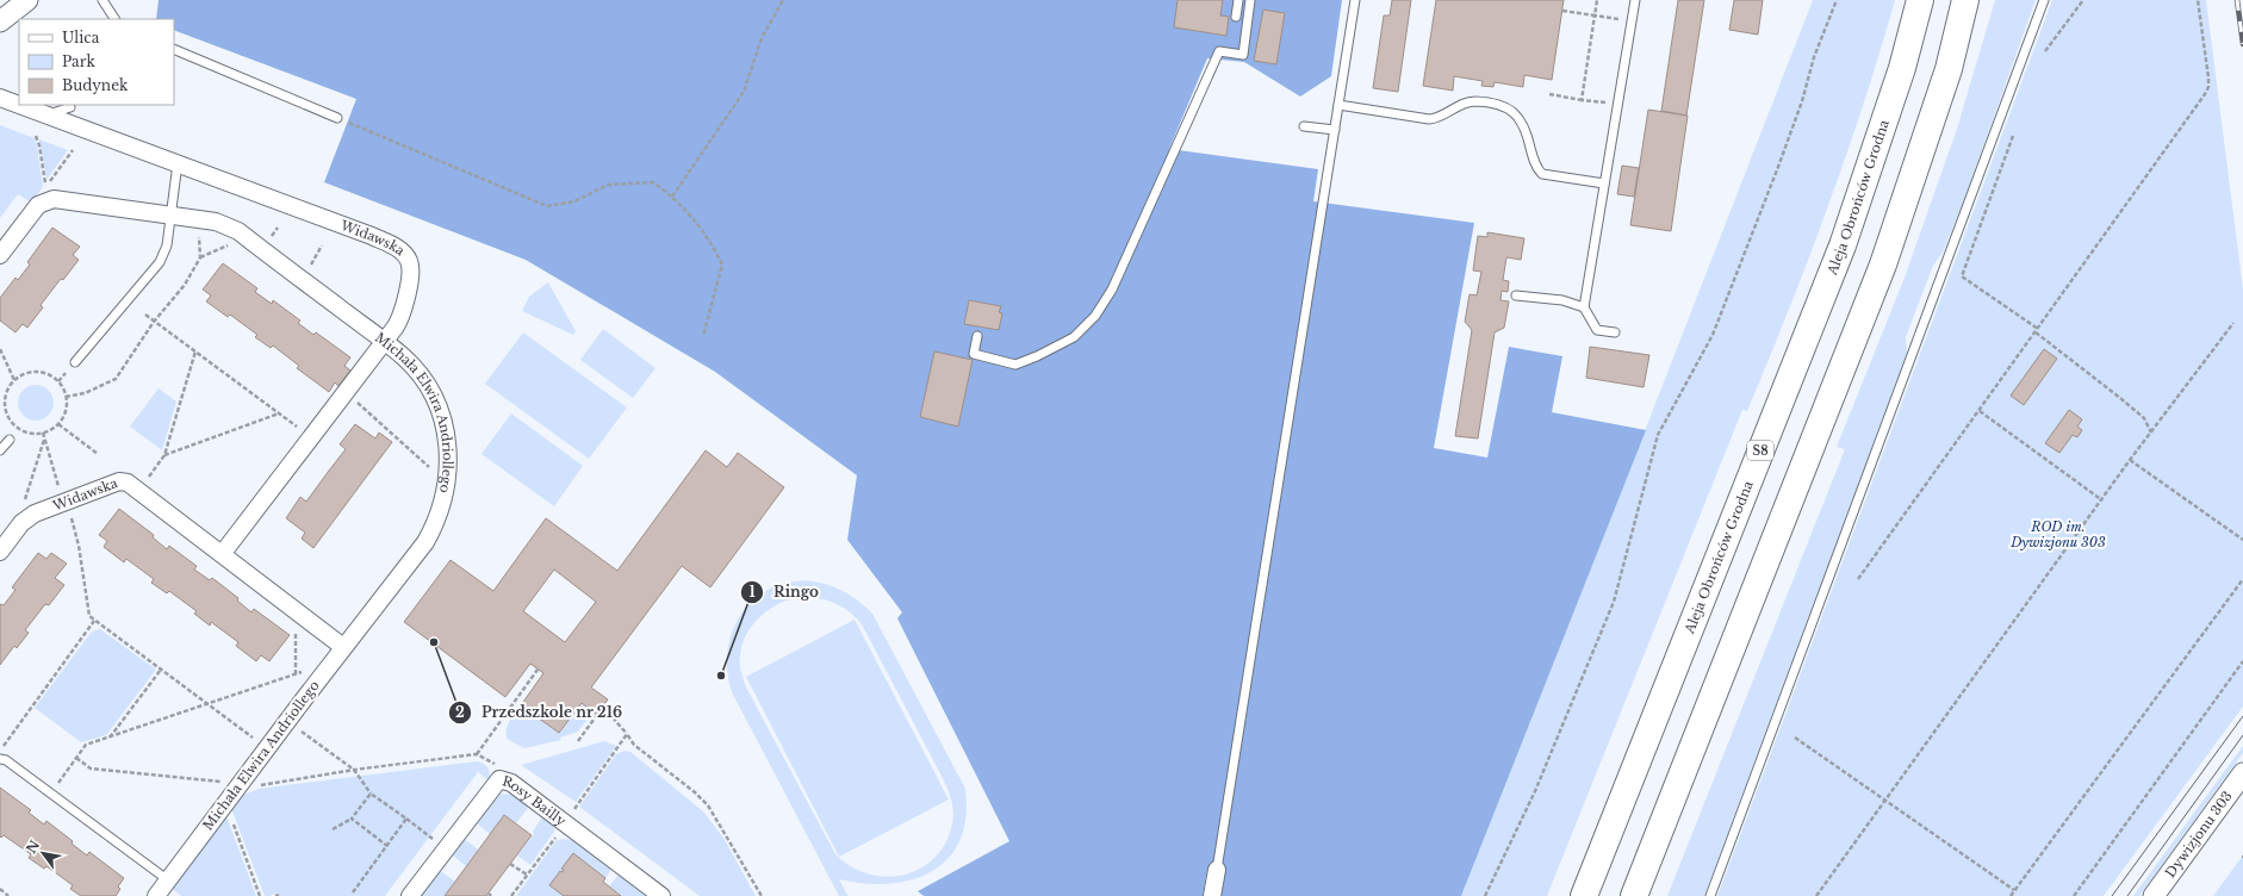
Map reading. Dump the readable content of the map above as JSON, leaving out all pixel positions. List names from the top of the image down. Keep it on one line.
{"streets":{"highway":["Aleja Obrońców Grodna","S8"],"street":["Widawska","Michała Elwira Andriollego","Rosy Bailly","Dywizjonu 303"]},"crossings":[["Widawska","Michała Elwira Andriollego"]],"parks":["ROD im. Dywizjonu 303"],"places":["Przedszkole nr 216","Ringo"],"legend":["Ulica","Park","Budynek"],"north":"top left"}
